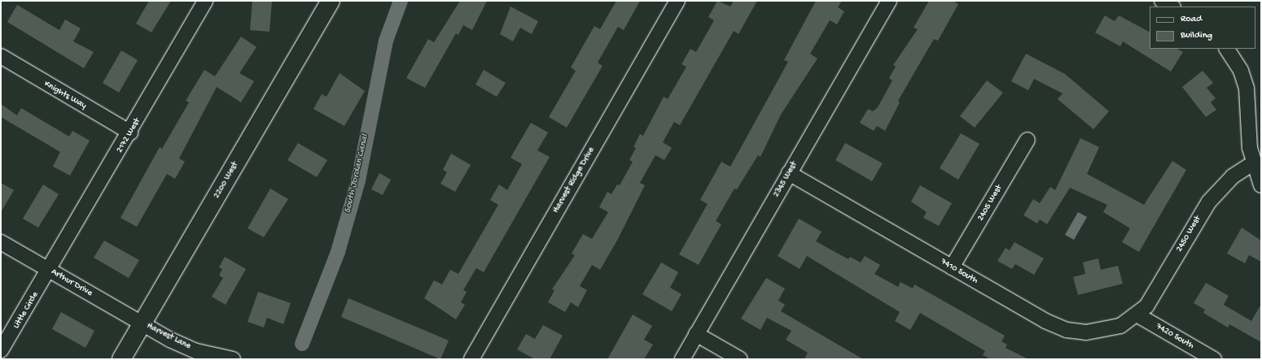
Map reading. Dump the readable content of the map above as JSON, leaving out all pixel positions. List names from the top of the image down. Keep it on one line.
{"streets":{"street":["Knights Way","2172 West","2345 West","2200 West","Harvest Ridge Drive","2405 West","2450 West","7410 South","Arthur Drive","Little Circle","Harvest Lane","7420 South"]},"crossings":[["Knights Way","2172 West"],["2172 West","Arthur Drive"],["2172 West","Little Circle"],["2345 West","7410 South"],["2200 West","Arthur Drive"],["2200 West","Harvest Lane"],["2405 West","7410 South"],["2450 West","7410 South"],["2450 West","7420 South"],["7410 South","7420 South"],["Arthur Drive","Little Circle"],["Arthur Drive","Harvest Lane"]],"water":["South Jordan Canal"],"legend":["Road","Building"]}
